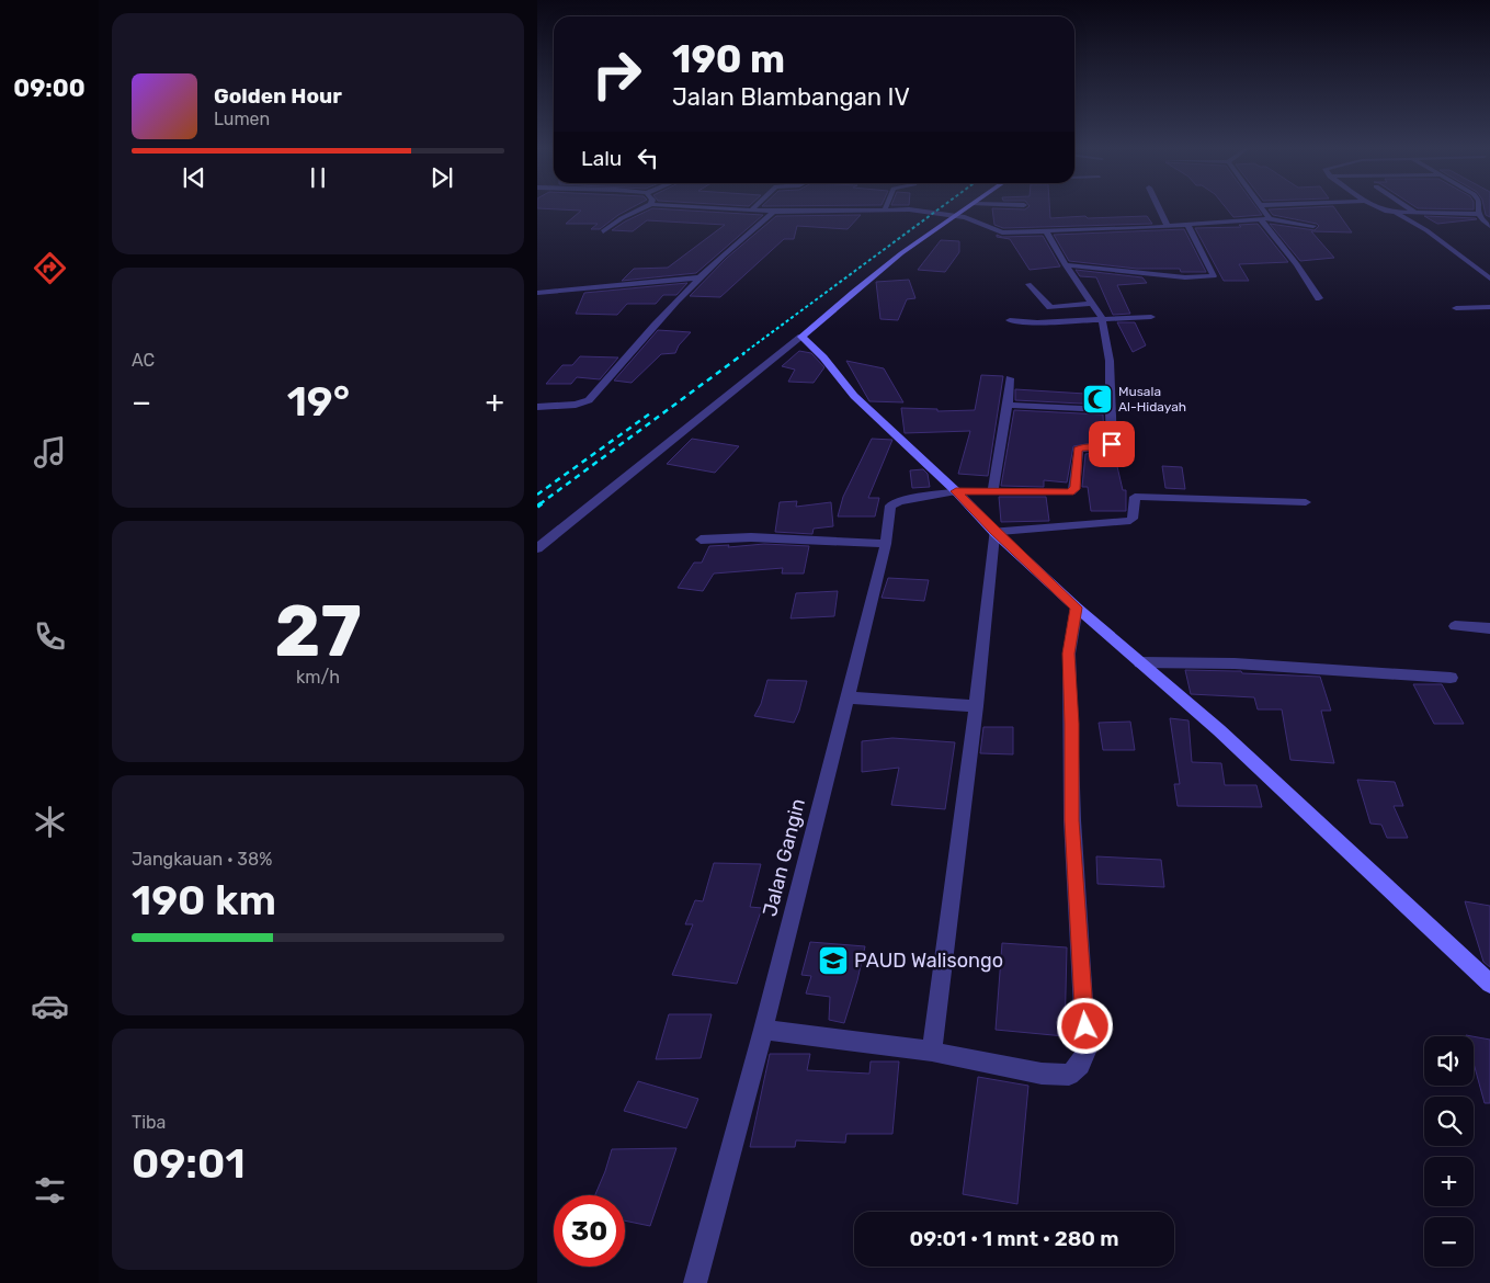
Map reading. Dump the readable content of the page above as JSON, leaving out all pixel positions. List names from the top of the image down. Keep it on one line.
{"streets":{"street":["Jalan Gangin"]},"places":{"mosque":["Musala Al-Hidayah"],"school or university":["PAUD Walisongo"]},"page":{"tabs":"09:00","turn":["190 m","Jalan Blambangan IV"],"song":["Golden Hour","Lumen"],"then":"Lalu","tile":["AC",["27","km/h"],["Jangkauan · 38%","190 km"],["Tiba","09:01"]],"heat":["−","19°","+"],"map_buttons":["+","−"],"limit":"30","trip":"09:01 · 1 mnt · 280 m"}}
